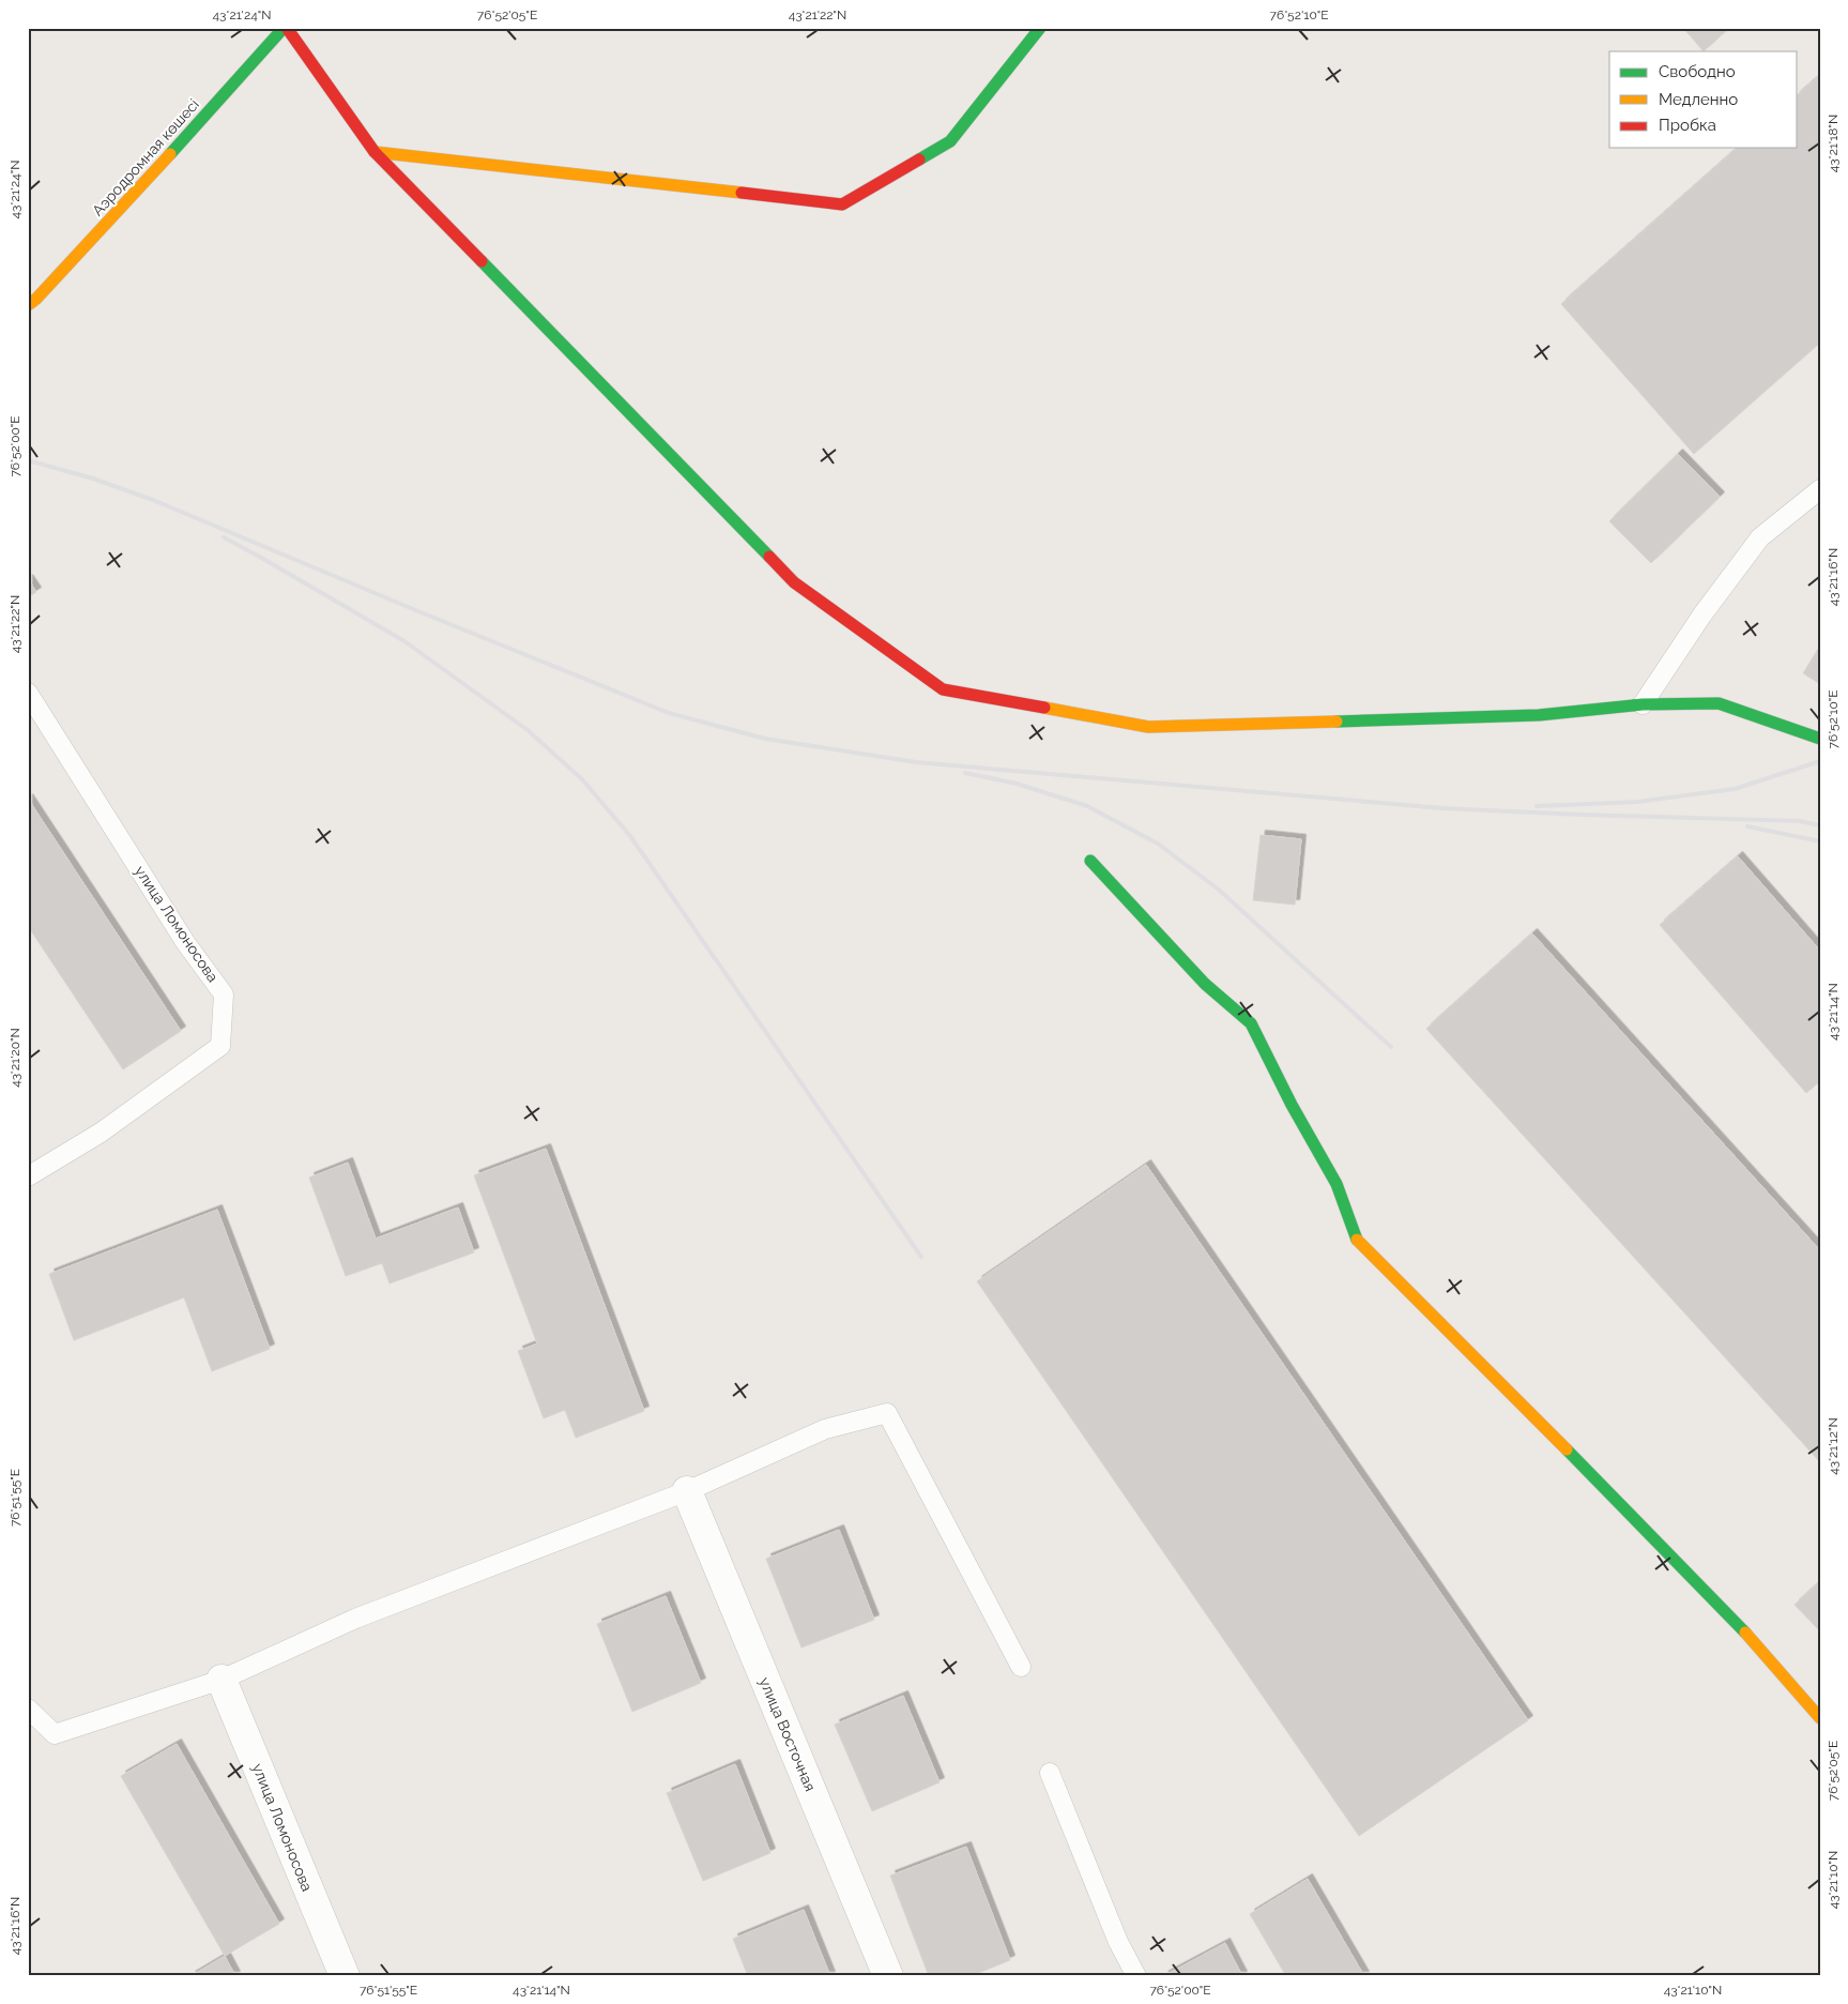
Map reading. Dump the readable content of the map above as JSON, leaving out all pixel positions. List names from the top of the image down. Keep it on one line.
{"streets":{"street":["Аэродромная көшесі","улица Ломоносова","улица Восточная"]},"legend":["Свободно","Медленно","Пробка"],"coordinates":["43°21'24\"N","76°52'05\"E","43°21'22\"N","76°52'10\"E","43°21'18\"N","76°52'00\"E","43°21'16\"N","43°21'14\"N","43°21'20\"N","43°21'12\"N","76°51'55\"E","43°21'10\"N"]}
